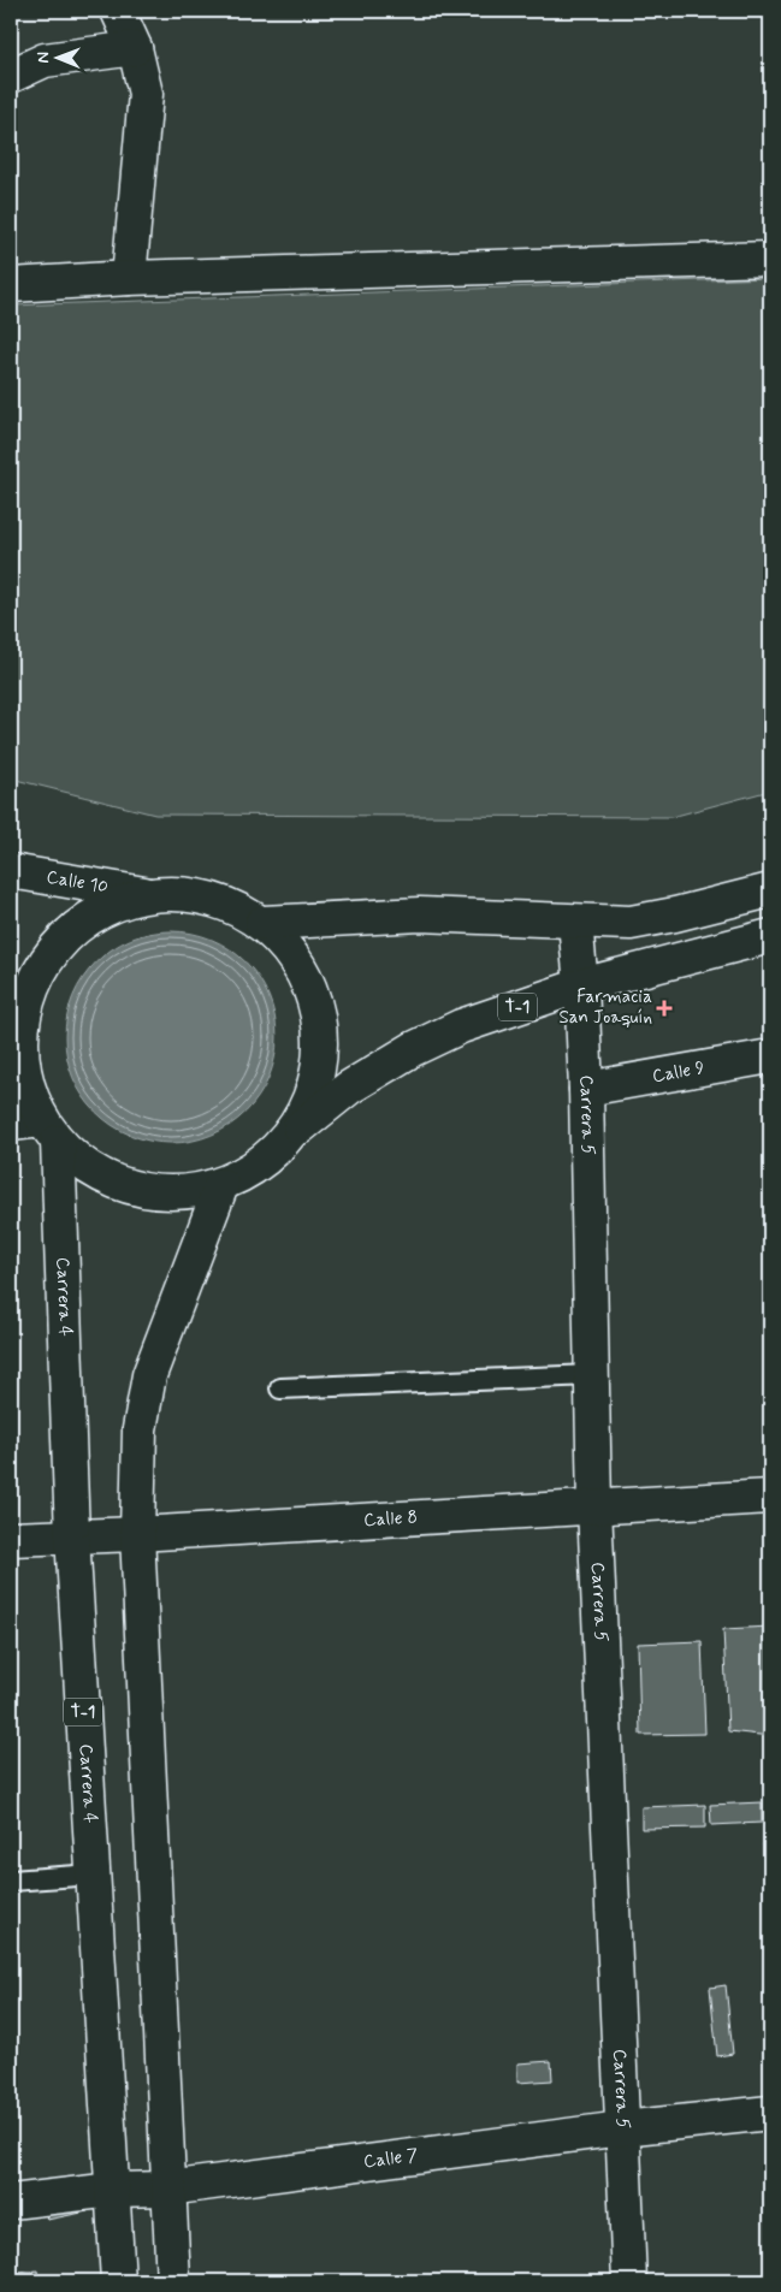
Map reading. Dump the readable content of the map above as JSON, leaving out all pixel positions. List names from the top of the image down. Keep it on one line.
{"streets":{"main road":["Calle 10","T-1","Calle 9","Carrera 5","Carrera 4","Calle 8","Calle 7"]},"crossings":[["Calle 10","T-1"],["T-1","Carrera 5"],["T-1","Carrera 4"],["Calle 9","Carrera 5"],["Carrera 5","Calle 8"],["Carrera 5","Calle 7"],["Carrera 4","Calle 8"],["Carrera 4","Calle 7"]],"places":{"health":["Farmacia San Joaquín"]},"north":"left"}
